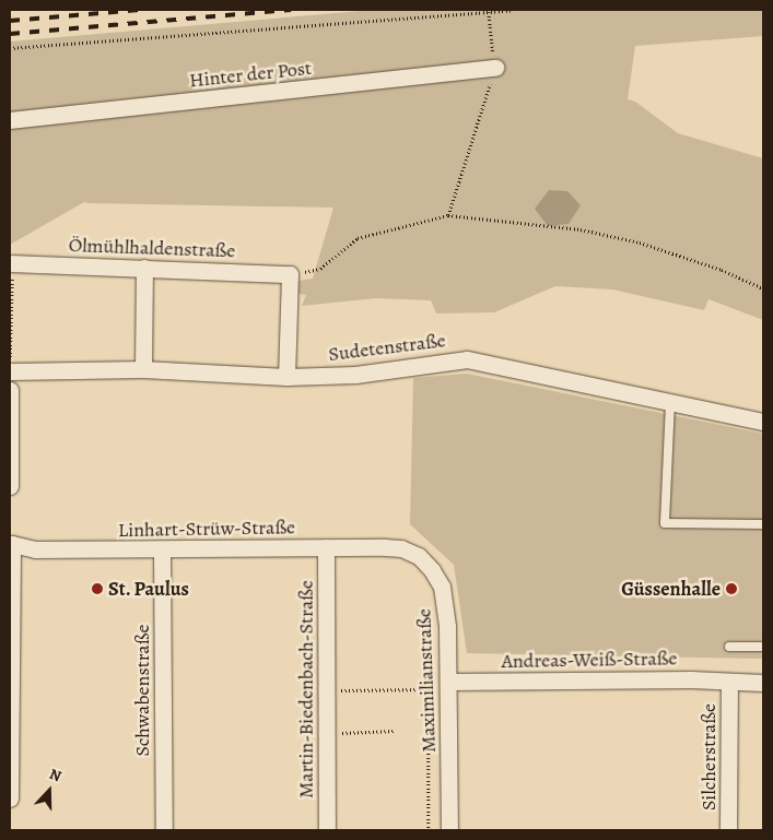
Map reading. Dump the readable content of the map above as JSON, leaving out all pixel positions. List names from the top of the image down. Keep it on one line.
{"streets":{"street":["Hinter der Post","Ölmühlhaldenstraße","Sudetenstraße","Linhart-Strüw-Straße","Andreas-Weiß-Straße","Maximilianstraße","Martin-Biedenbach-Straße","Schwabenstraße","Silcherstraße"]},"crossings":[["Linhart-Strüw-Straße","Maximilianstraße"],["Linhart-Strüw-Straße","Martin-Biedenbach-Straße"],["Linhart-Strüw-Straße","Schwabenstraße"],["Andreas-Weiß-Straße","Maximilianstraße"],["Andreas-Weiß-Straße","Silcherstraße"]],"places":["St. Paulus","Güssenhalle"],"north":"top"}
